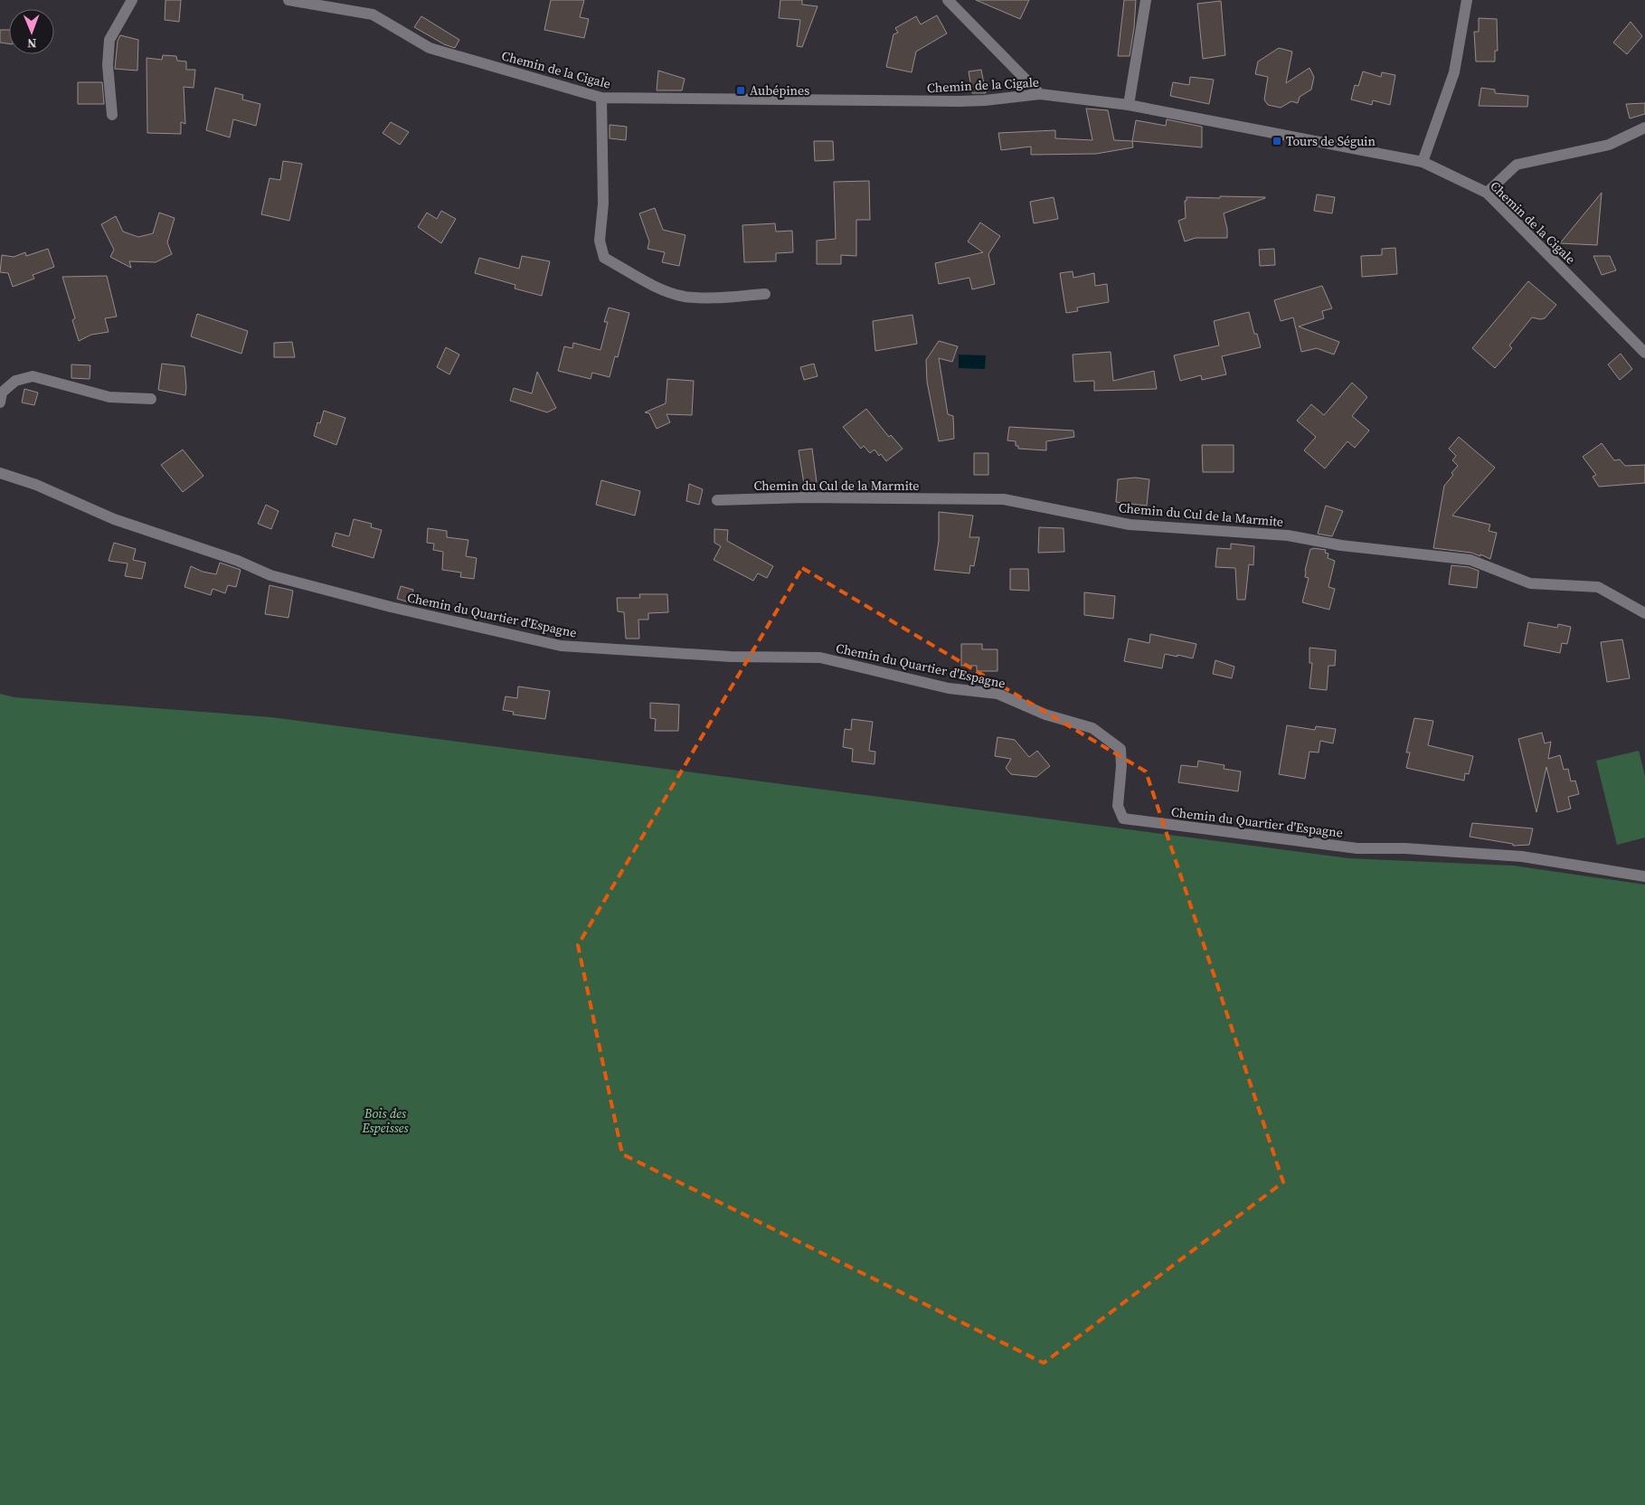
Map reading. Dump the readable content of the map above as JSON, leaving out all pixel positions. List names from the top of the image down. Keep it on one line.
{"streets":{"street":["Chemin de la Cigale","Chemin du Cul de la Marmite","Chemin du Quartier d'Espagne"]},"parks":["Bois des Espeisses"],"places":{"transit":["Aubépines","Tours de Séguin"]},"north":"bottom"}
